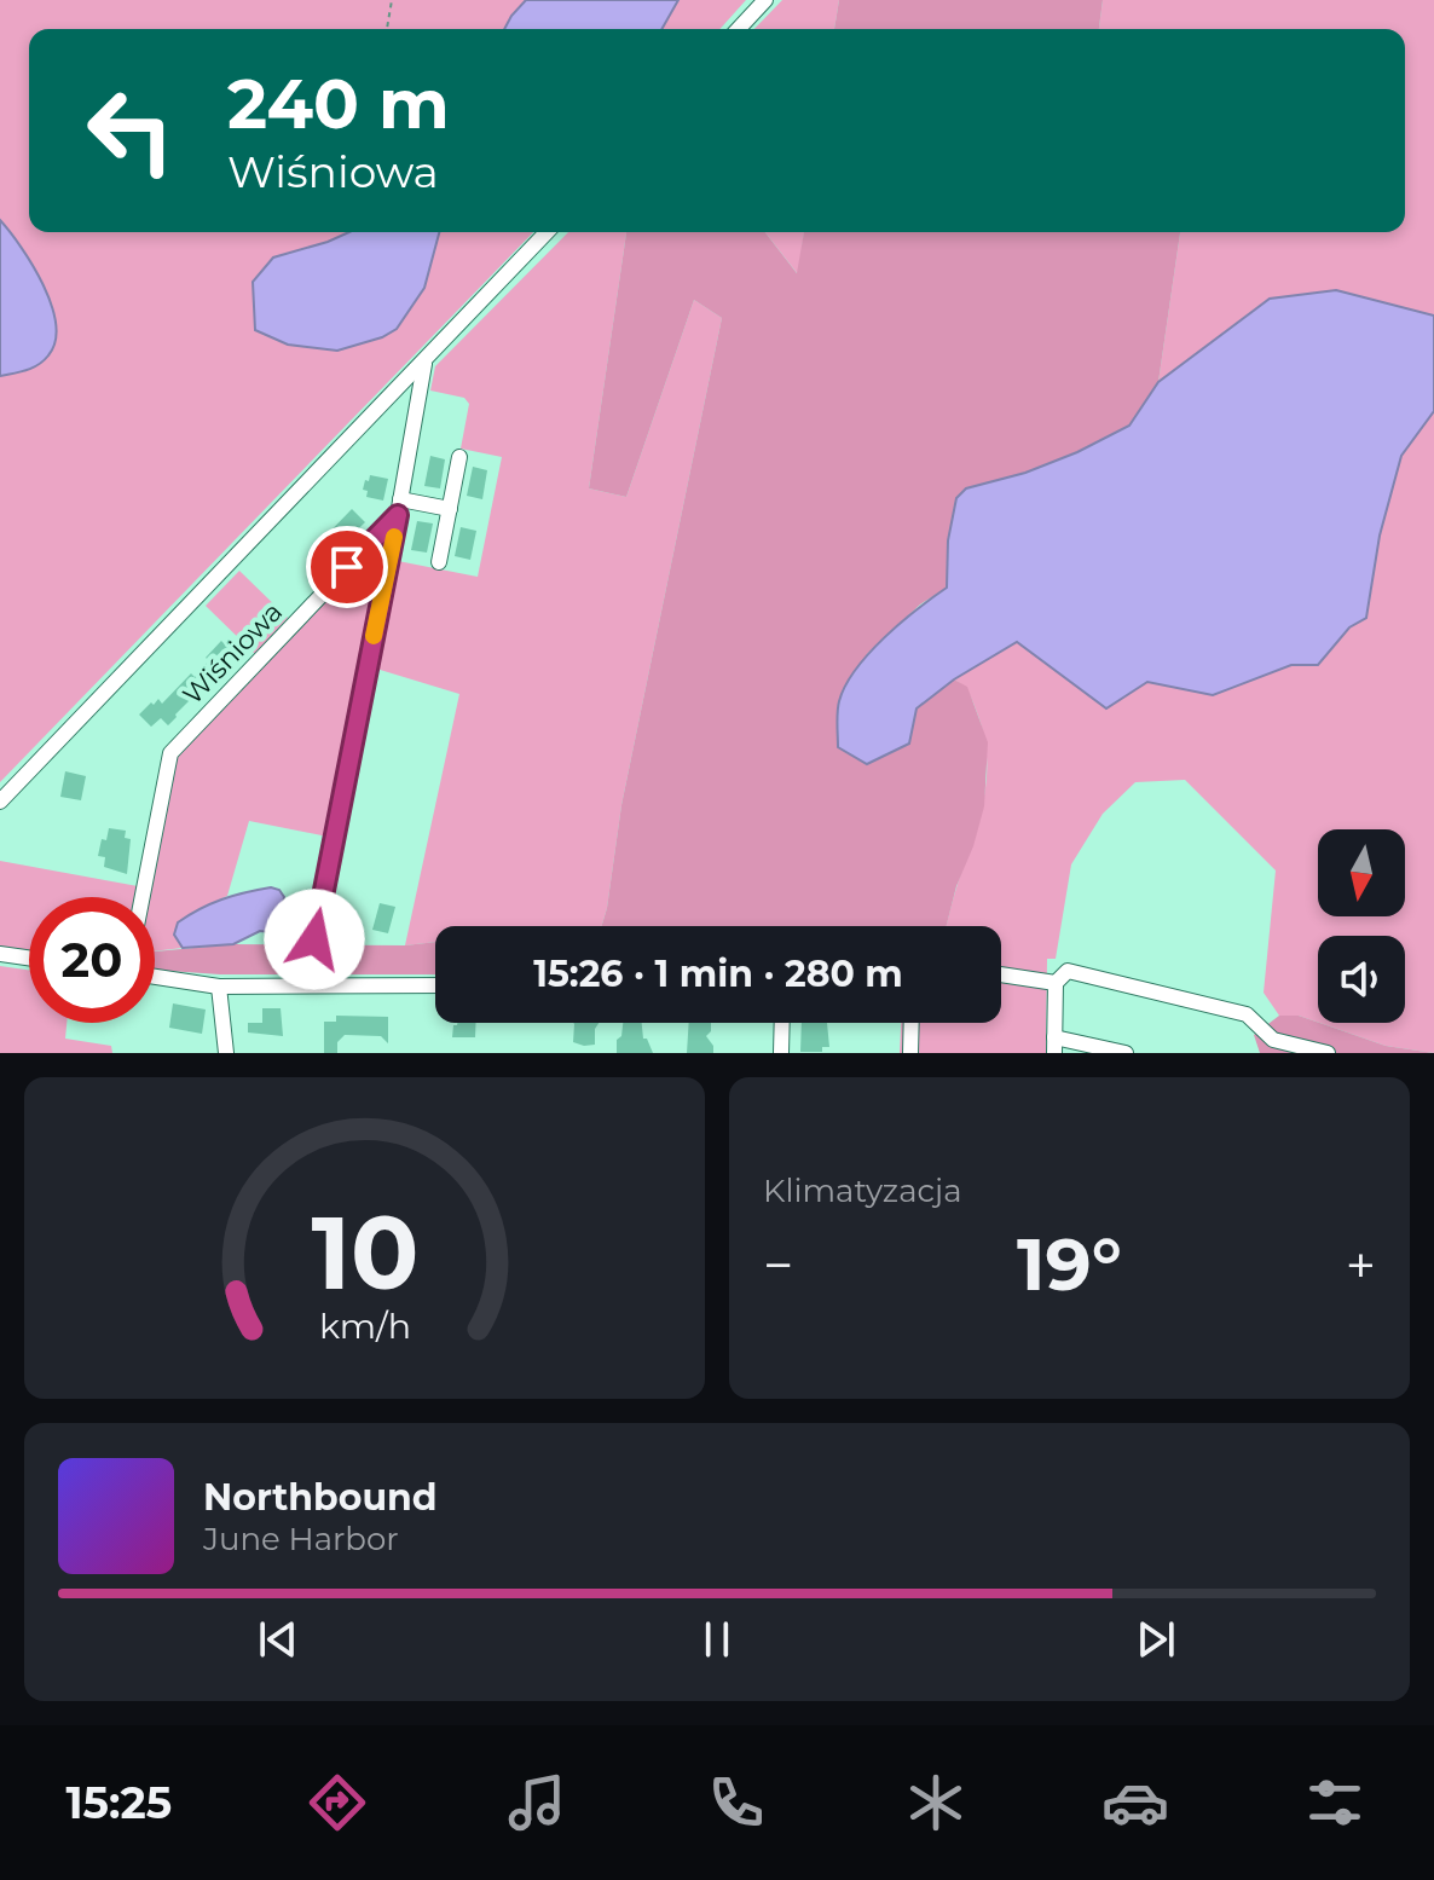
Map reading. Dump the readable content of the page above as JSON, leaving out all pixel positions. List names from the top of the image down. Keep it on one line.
{"streets":{"street":["Wiśniowa"]},"north":"bottom","page":{"turn":["240 m","Wiśniowa"],"limit":"20","trip":"15:26 · 1 min · 280 m","tile":"Klimatyzacja","heat":["−","19°","+"],"song":["Northbound","June Harbor"],"tabs":"15:25","gauge":["10","km/h"]}}
